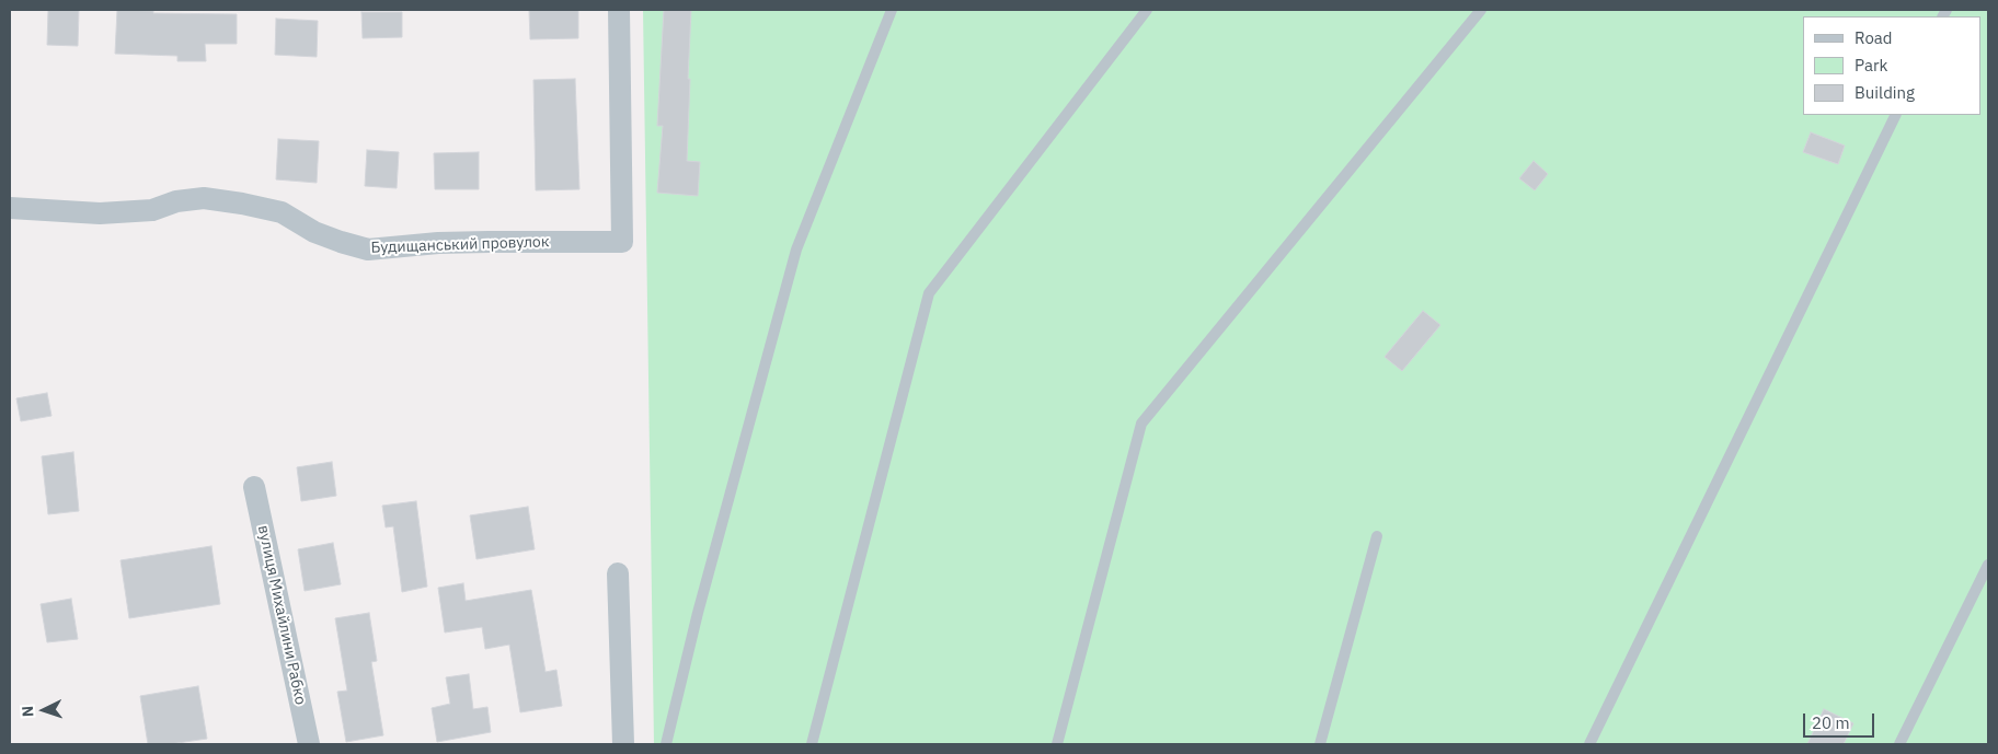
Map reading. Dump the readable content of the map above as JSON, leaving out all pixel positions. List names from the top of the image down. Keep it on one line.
{"streets":{"street":["Будищанський провулок","вулиця Михайлини Рабко"]},"legend":["Road","Park","Building"],"scale_bar":"20 m","north":"left"}
